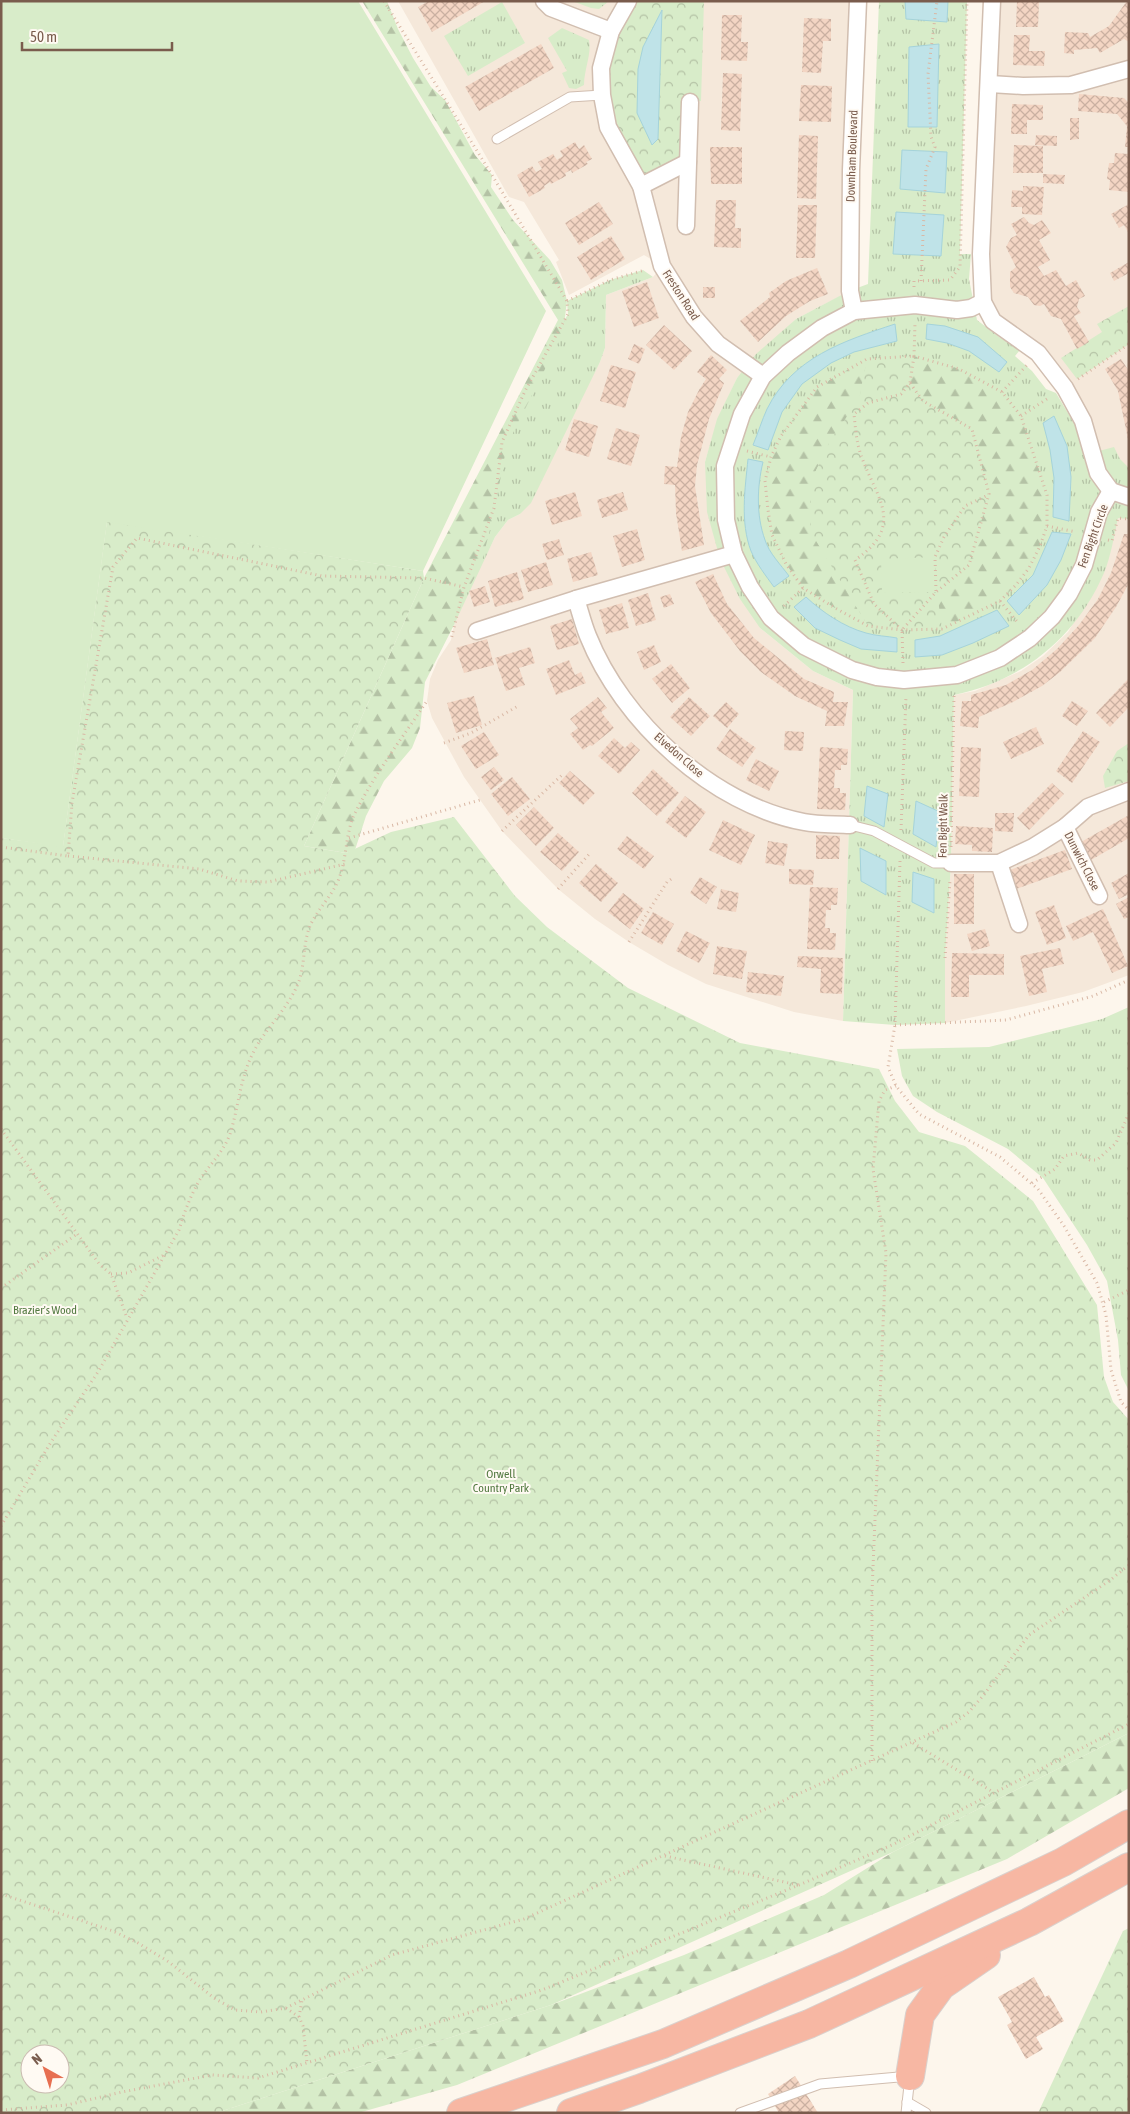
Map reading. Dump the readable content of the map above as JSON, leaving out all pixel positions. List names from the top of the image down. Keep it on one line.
{"streets":{"street":["Downham Boulevard","Freston Road","Fen Bight Circle","Elvedon Close","Dunwich Close"],"path":["Fen Bight Walk"]},"crossings":[["Downham Boulevard","Fen Bight Circle"],["Freston Road","Fen Bight Circle"],["Fen Bight Walk","Dunwich Close"]],"parks":["Brazier's Wood","Orwell Country Park"],"scale_bar":"50 m","north":"top left"}
